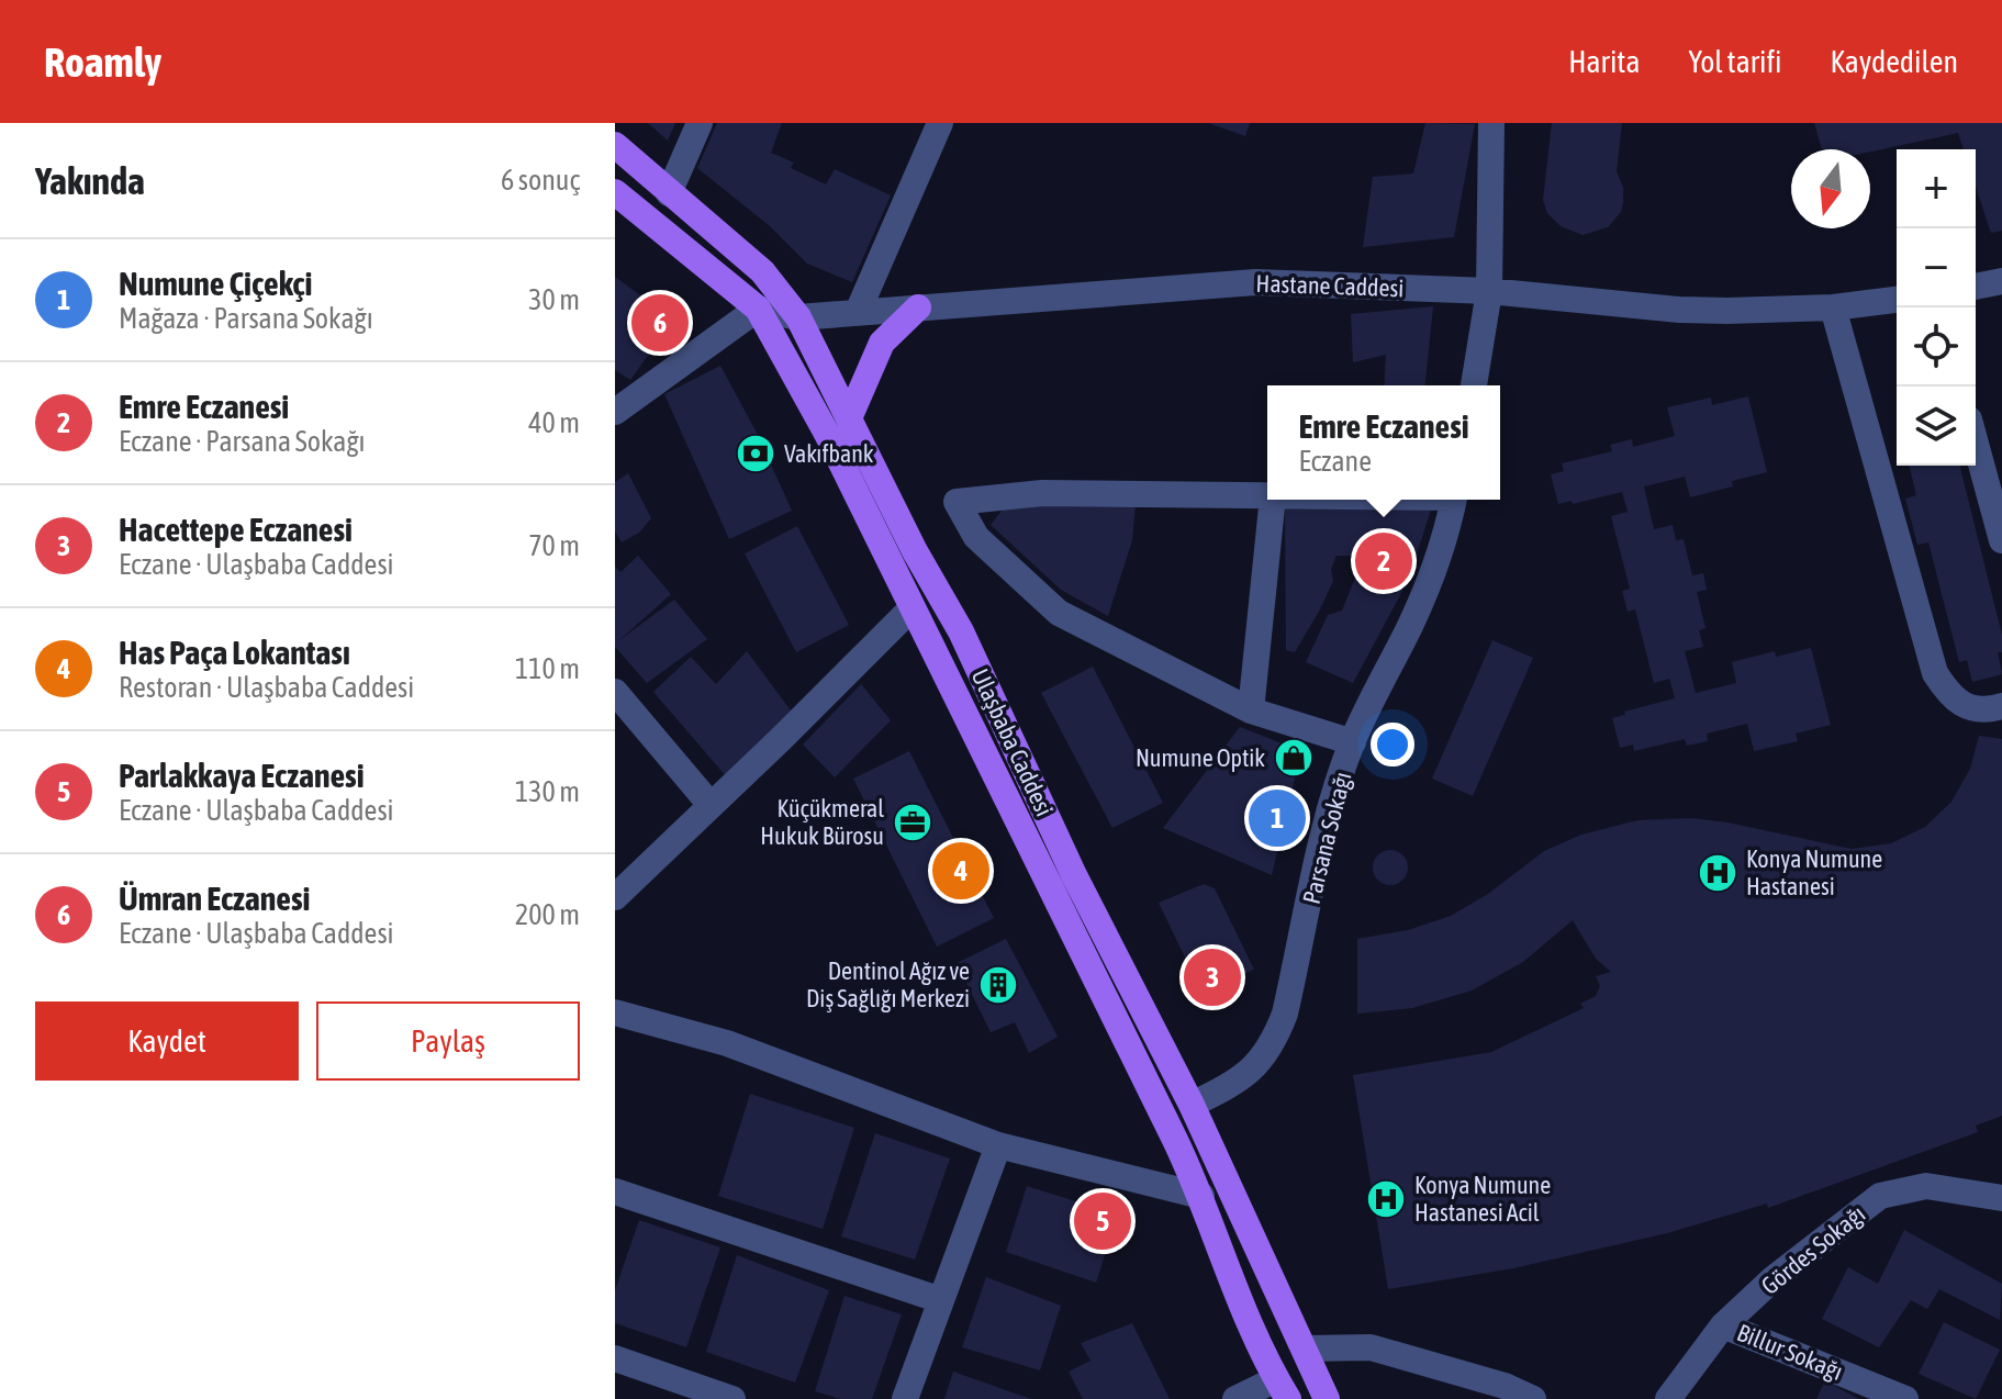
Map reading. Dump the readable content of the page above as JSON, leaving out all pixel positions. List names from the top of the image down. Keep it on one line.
{"streets":{"main road":["Ulaşbaba Caddesi"],"street":["Hastane Caddesi","Parsana Sokağı","Gördes Sokağı","Billur Sokağı"]},"crossings":[["Hastane Caddesi","Ulaşbaba Caddesi"],["Ulaşbaba Caddesi","Parsana Sokağı"],["Gördes Sokağı","Billur Sokağı"]],"places":{"bank":["Vakıfbank"],"shop":["Numune Optik"],"office":["Küçükmeral Hukuk Bürosu"],"hospital":["Konya Numune Hastanesi","Konya Numune Hastanesi Acil"],"building":["Dentinol Ağız ve Diş Sağlığı Merkezi"]},"north":"bottom","page":{"header":"Roamly","nav":["Harita","Yol tarifi","Kaydedilen"],"heading":["Yakında","6 sonuç"],"map_buttons":["+","−"],"list":[{"mark":"1","name":"Numune Çiçekçi","note":"Mağaza · Parsana Sokağı","value":"30 m"},{"mark":"2","name":"Emre Eczanesi","note":"Eczane · Parsana Sokağı","value":"40 m"},{"mark":"3","name":"Hacettepe Eczanesi","note":"Eczane · Ulaşbaba Caddesi","value":"70 m"},{"mark":"4","name":"Has Paça Lokantası","note":"Restoran · Ulaşbaba Caddesi","value":"110 m"},{"mark":"5","name":"Parlakkaya Eczanesi","note":"Eczane · Ulaşbaba Caddesi","value":"130 m"},{"mark":"6","name":"Ümran Eczanesi","note":"Eczane · Ulaşbaba Caddesi","value":"200 m"}],"pins":["6","2","1","4","3","5"],"popup":["Emre Eczanesi","Eczane"],"buttons":["Kaydet","Paylaş"]}}
